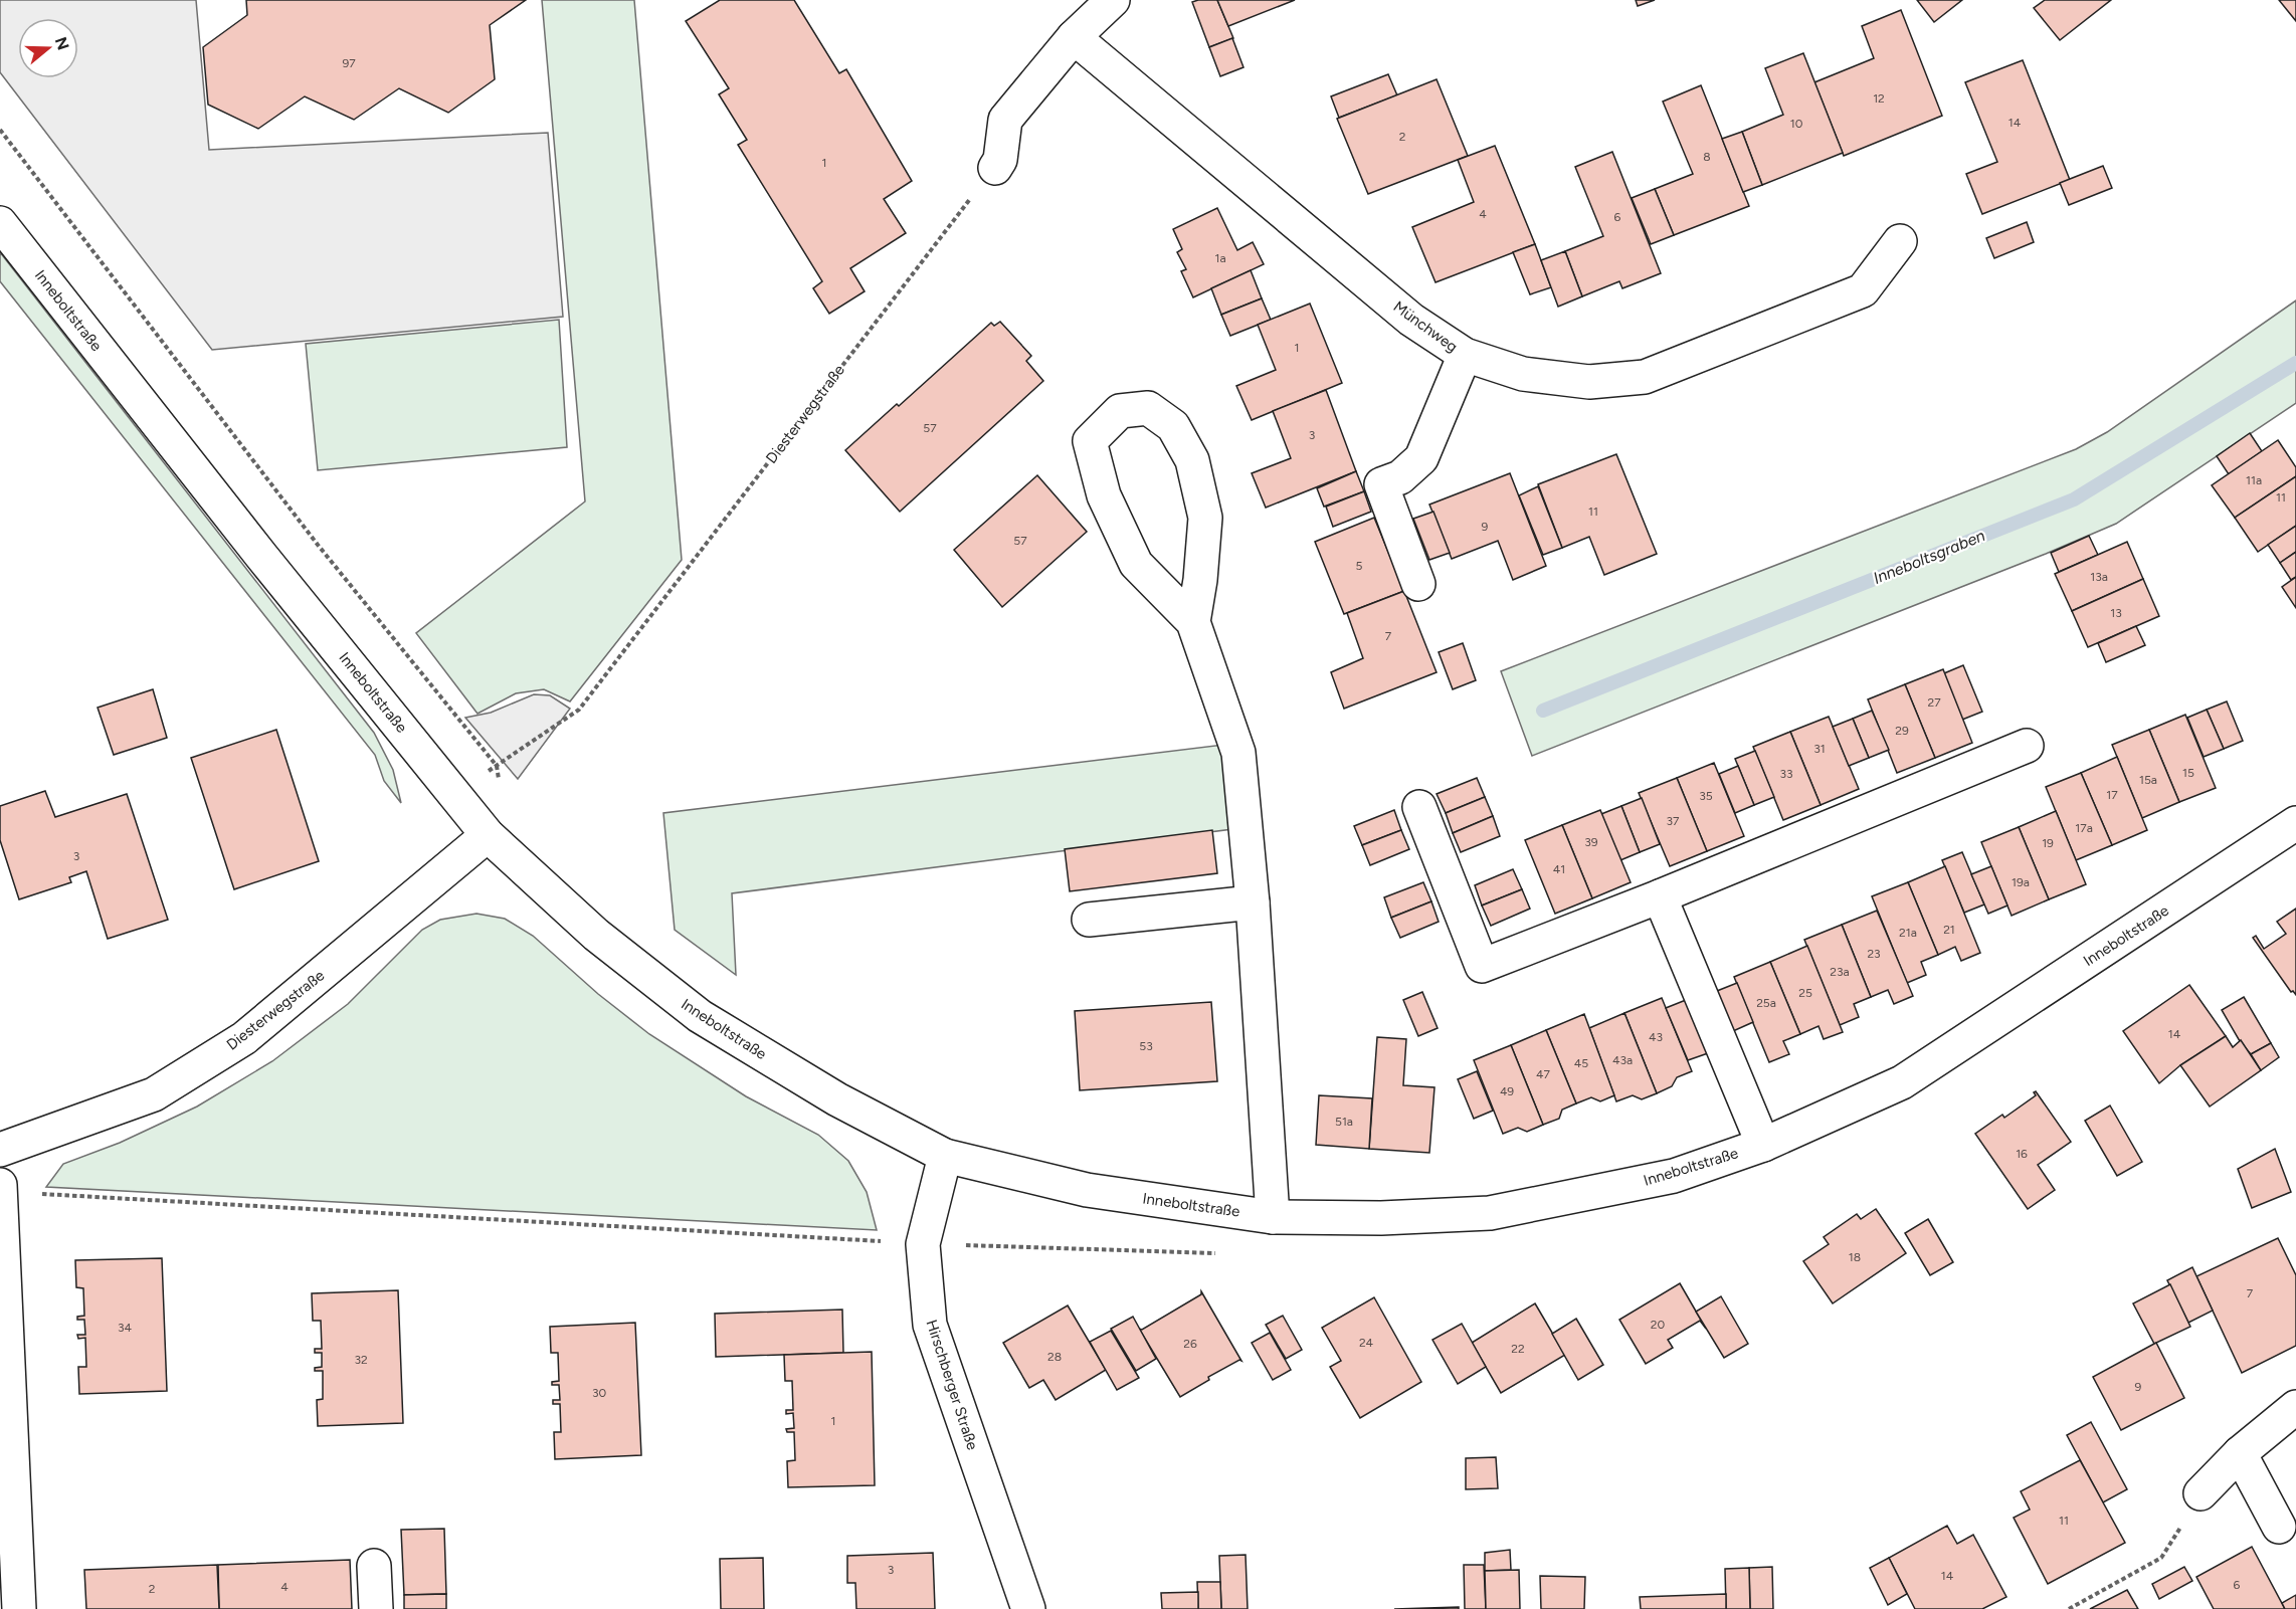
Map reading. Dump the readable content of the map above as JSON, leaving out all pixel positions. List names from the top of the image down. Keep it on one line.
{"streets":{"street":["Inneboltstraße","Münchweg","Diesterwegstraße","Hirschberger Straße"]},"crossings":[["Inneboltstraße","Diesterwegstraße"],["Inneboltstraße","Hirschberger Straße"]],"water":["Inneboltsgraben"],"house_numbers":["97","12","14","10","2","8","1","4","6","1a","1","57","3","11a","11","11","9","57","5","13a","13","7","27","29","31","15","33","15a","17","35","37","17a","39","19","3","41","19a","21","21a","23","23a","25","25a","14","43","53","43a","45","47","49","51a","16","18","7","20","34","24","26","22","28","32","9","30","1","11","3","14","6","4","2"],"north":"right"}
